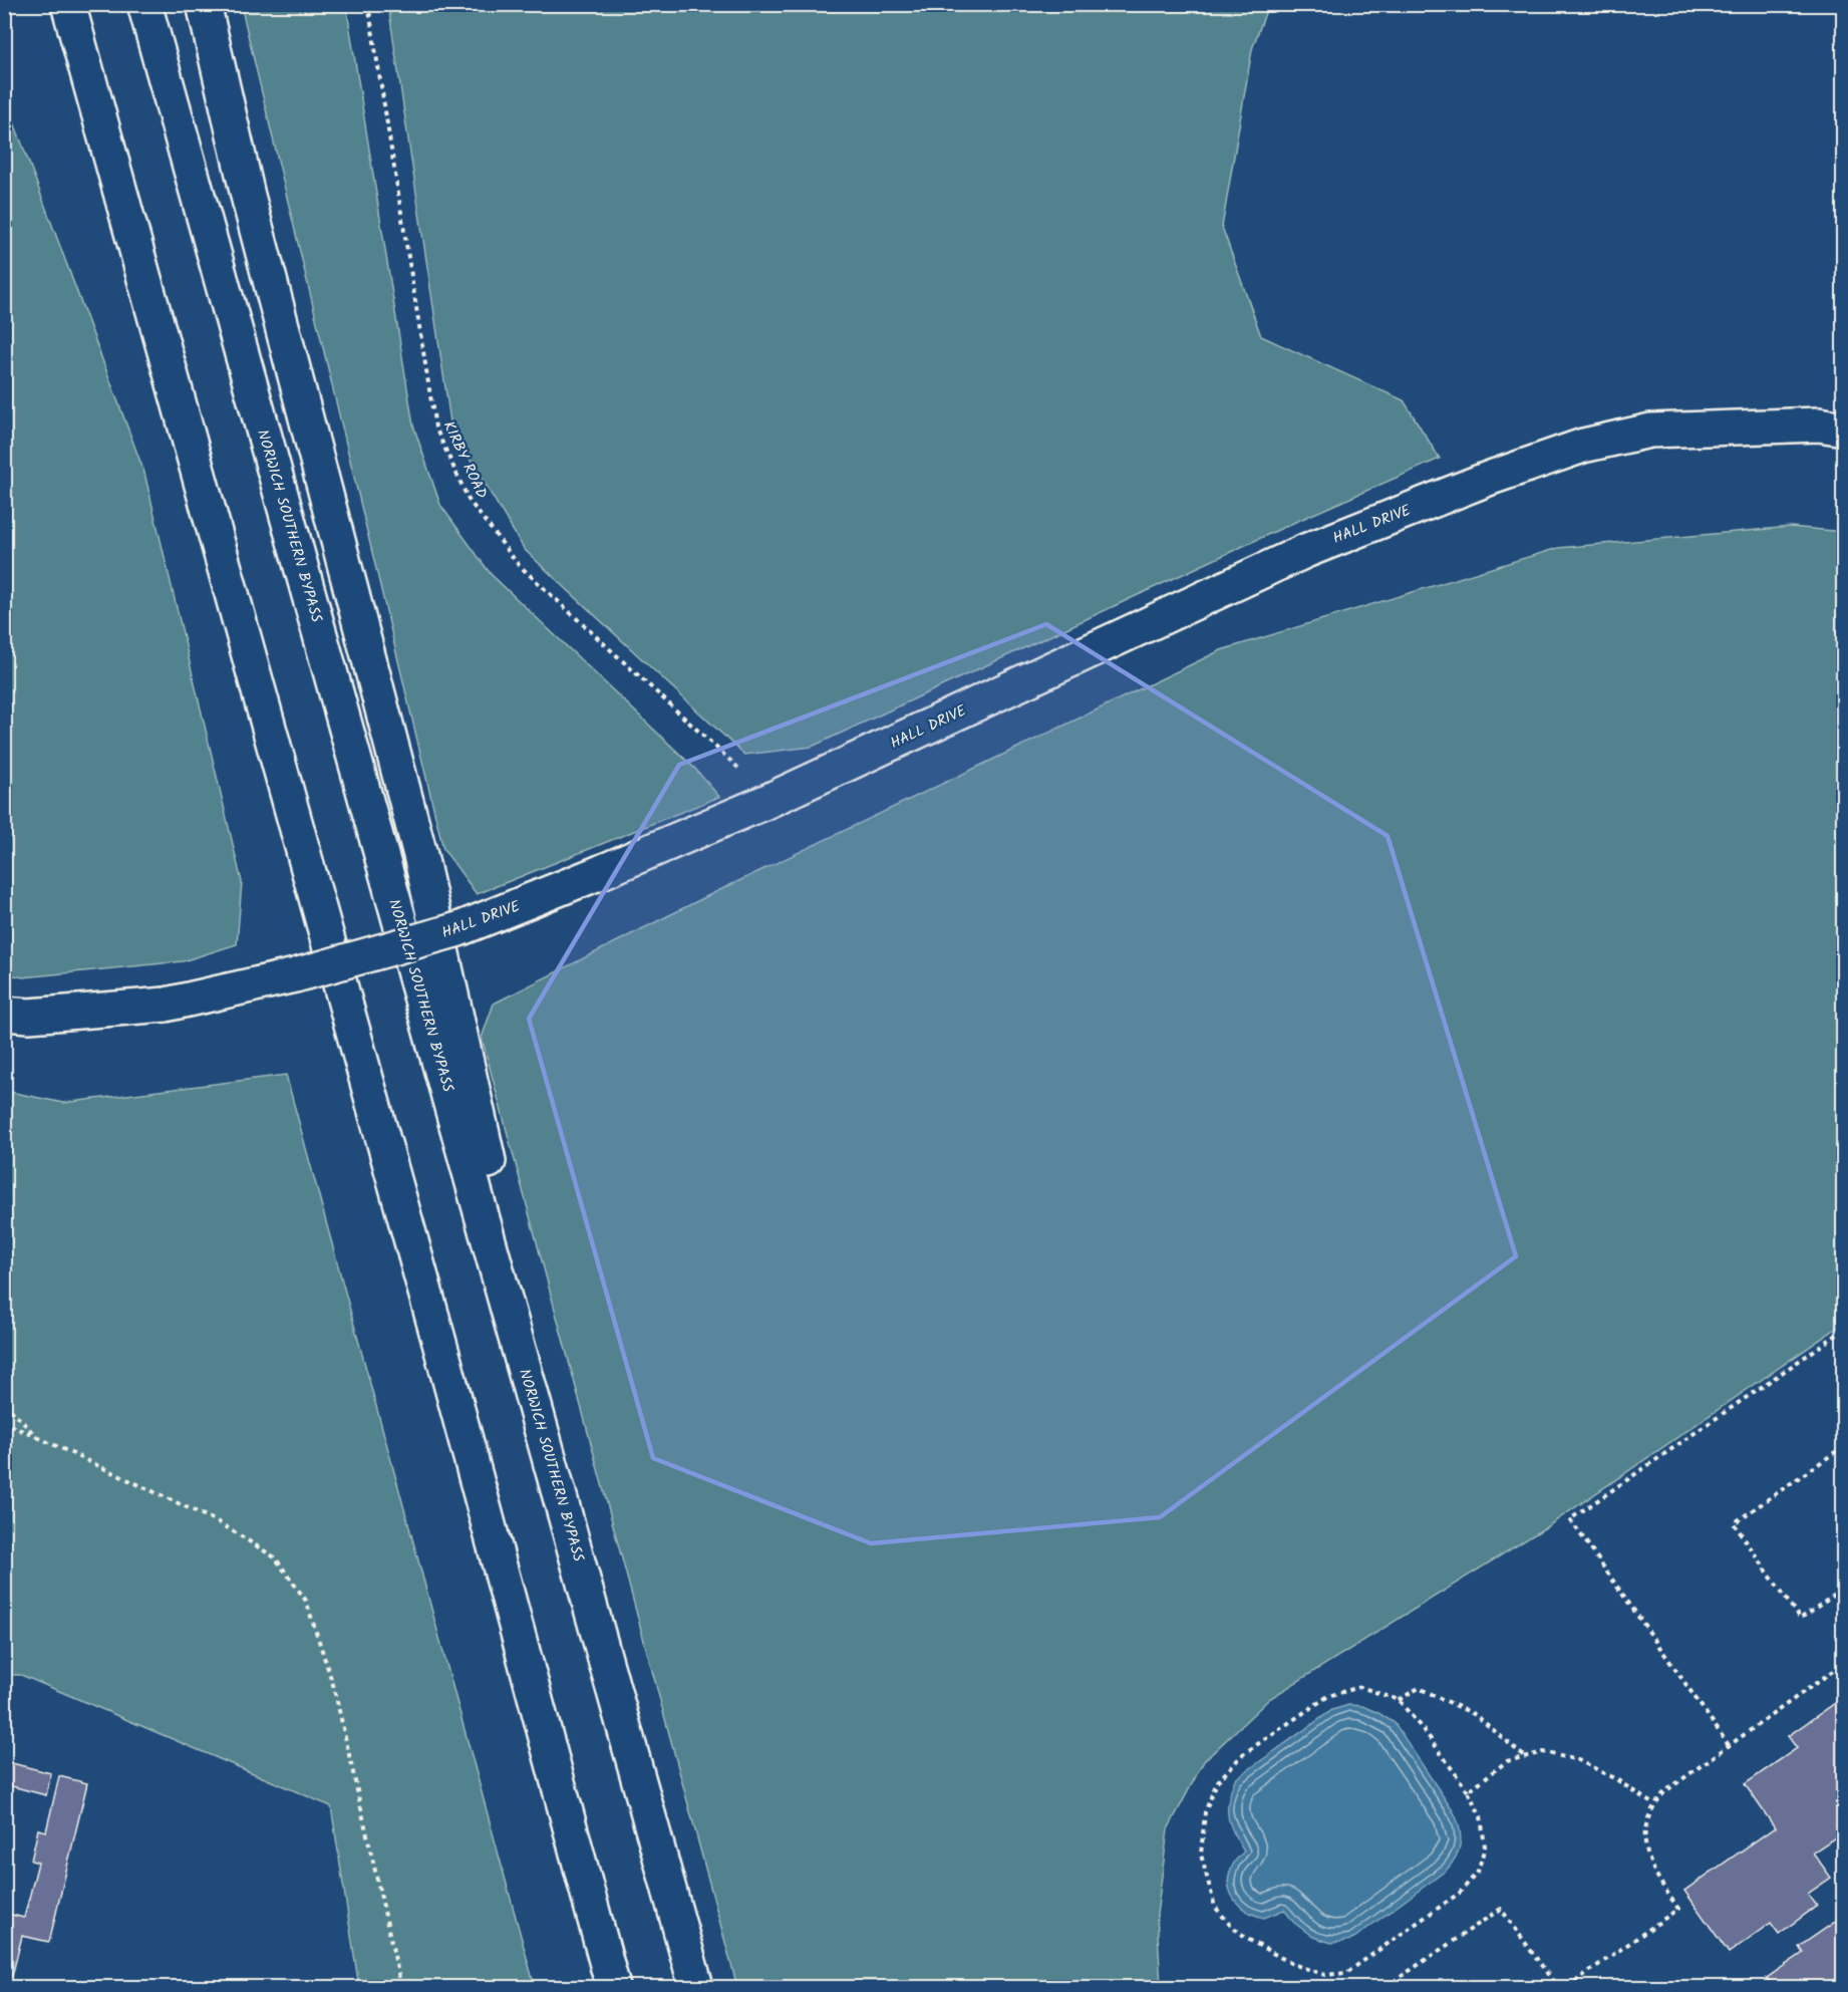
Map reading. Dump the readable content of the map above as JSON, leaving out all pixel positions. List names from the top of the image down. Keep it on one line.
{"streets":{"main road":["HALL DRIVE","NORWICH SOUTHERN BYPASS"],"path":["KIRBY ROAD"]},"crossings":[["KIRBY ROAD","HALL DRIVE"]]}
